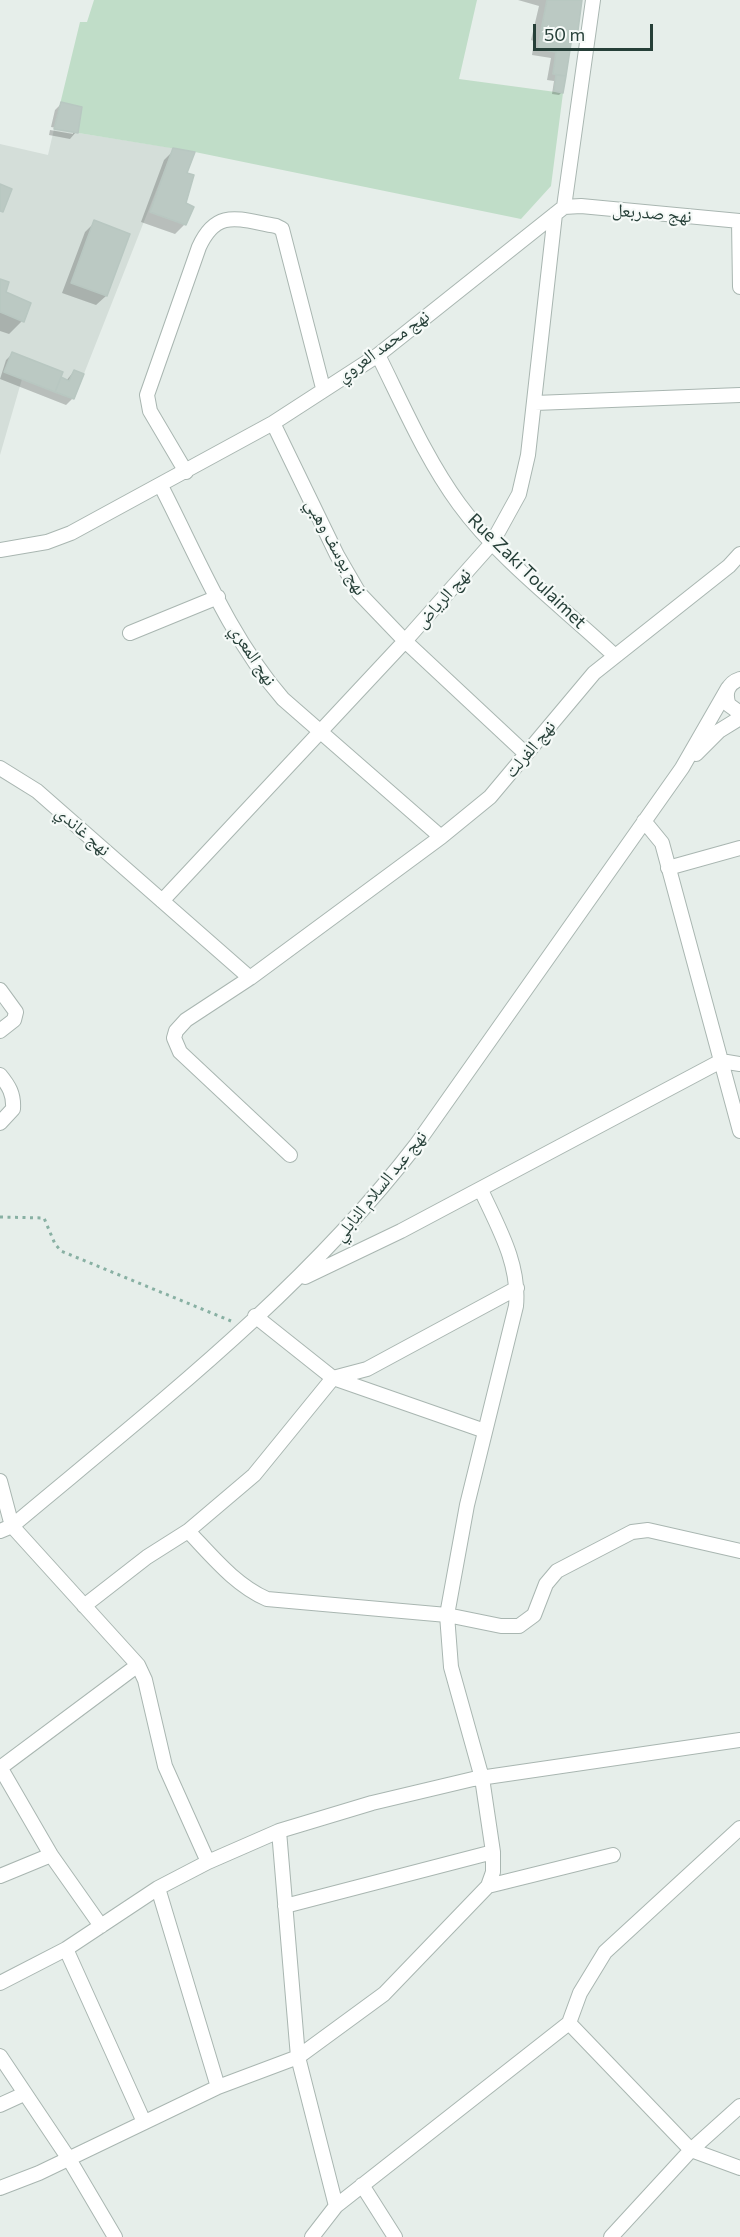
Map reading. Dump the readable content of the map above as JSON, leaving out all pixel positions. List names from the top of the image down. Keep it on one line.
{"streets":{"street":["نهج صدربعل","نهج محمد العروي","نهج يوسف وهبي","Rue Zaki Toulaimet","نهج الرياض","نهج المعري","نهج الفرلت","نهج غاندي","نهج عبد السلام النابلي"]},"crossings":[["نهج صدربعل","نهج محمد العروي"],["نهج صدربعل","نهج الرياض"],["نهج محمد العروي","نهج يوسف وهبي"],["نهج محمد العروي","Rue Zaki Toulaimet"],["نهج محمد العروي","نهج الرياض"],["نهج محمد العروي","نهج المعري"],["نهج يوسف وهبي","نهج الرياض"],["نهج يوسف وهبي","نهج الفرلت"],["Rue Zaki Toulaimet","نهج الرياض"],["Rue Zaki Toulaimet","نهج الفرلت"],["نهج الرياض","نهج المعري"],["نهج الرياض","نهج غاندي"],["نهج المعري","نهج الفرلت"],["نهج الفرلت","نهج غاندي"]],"scale_bar":"50 m"}
